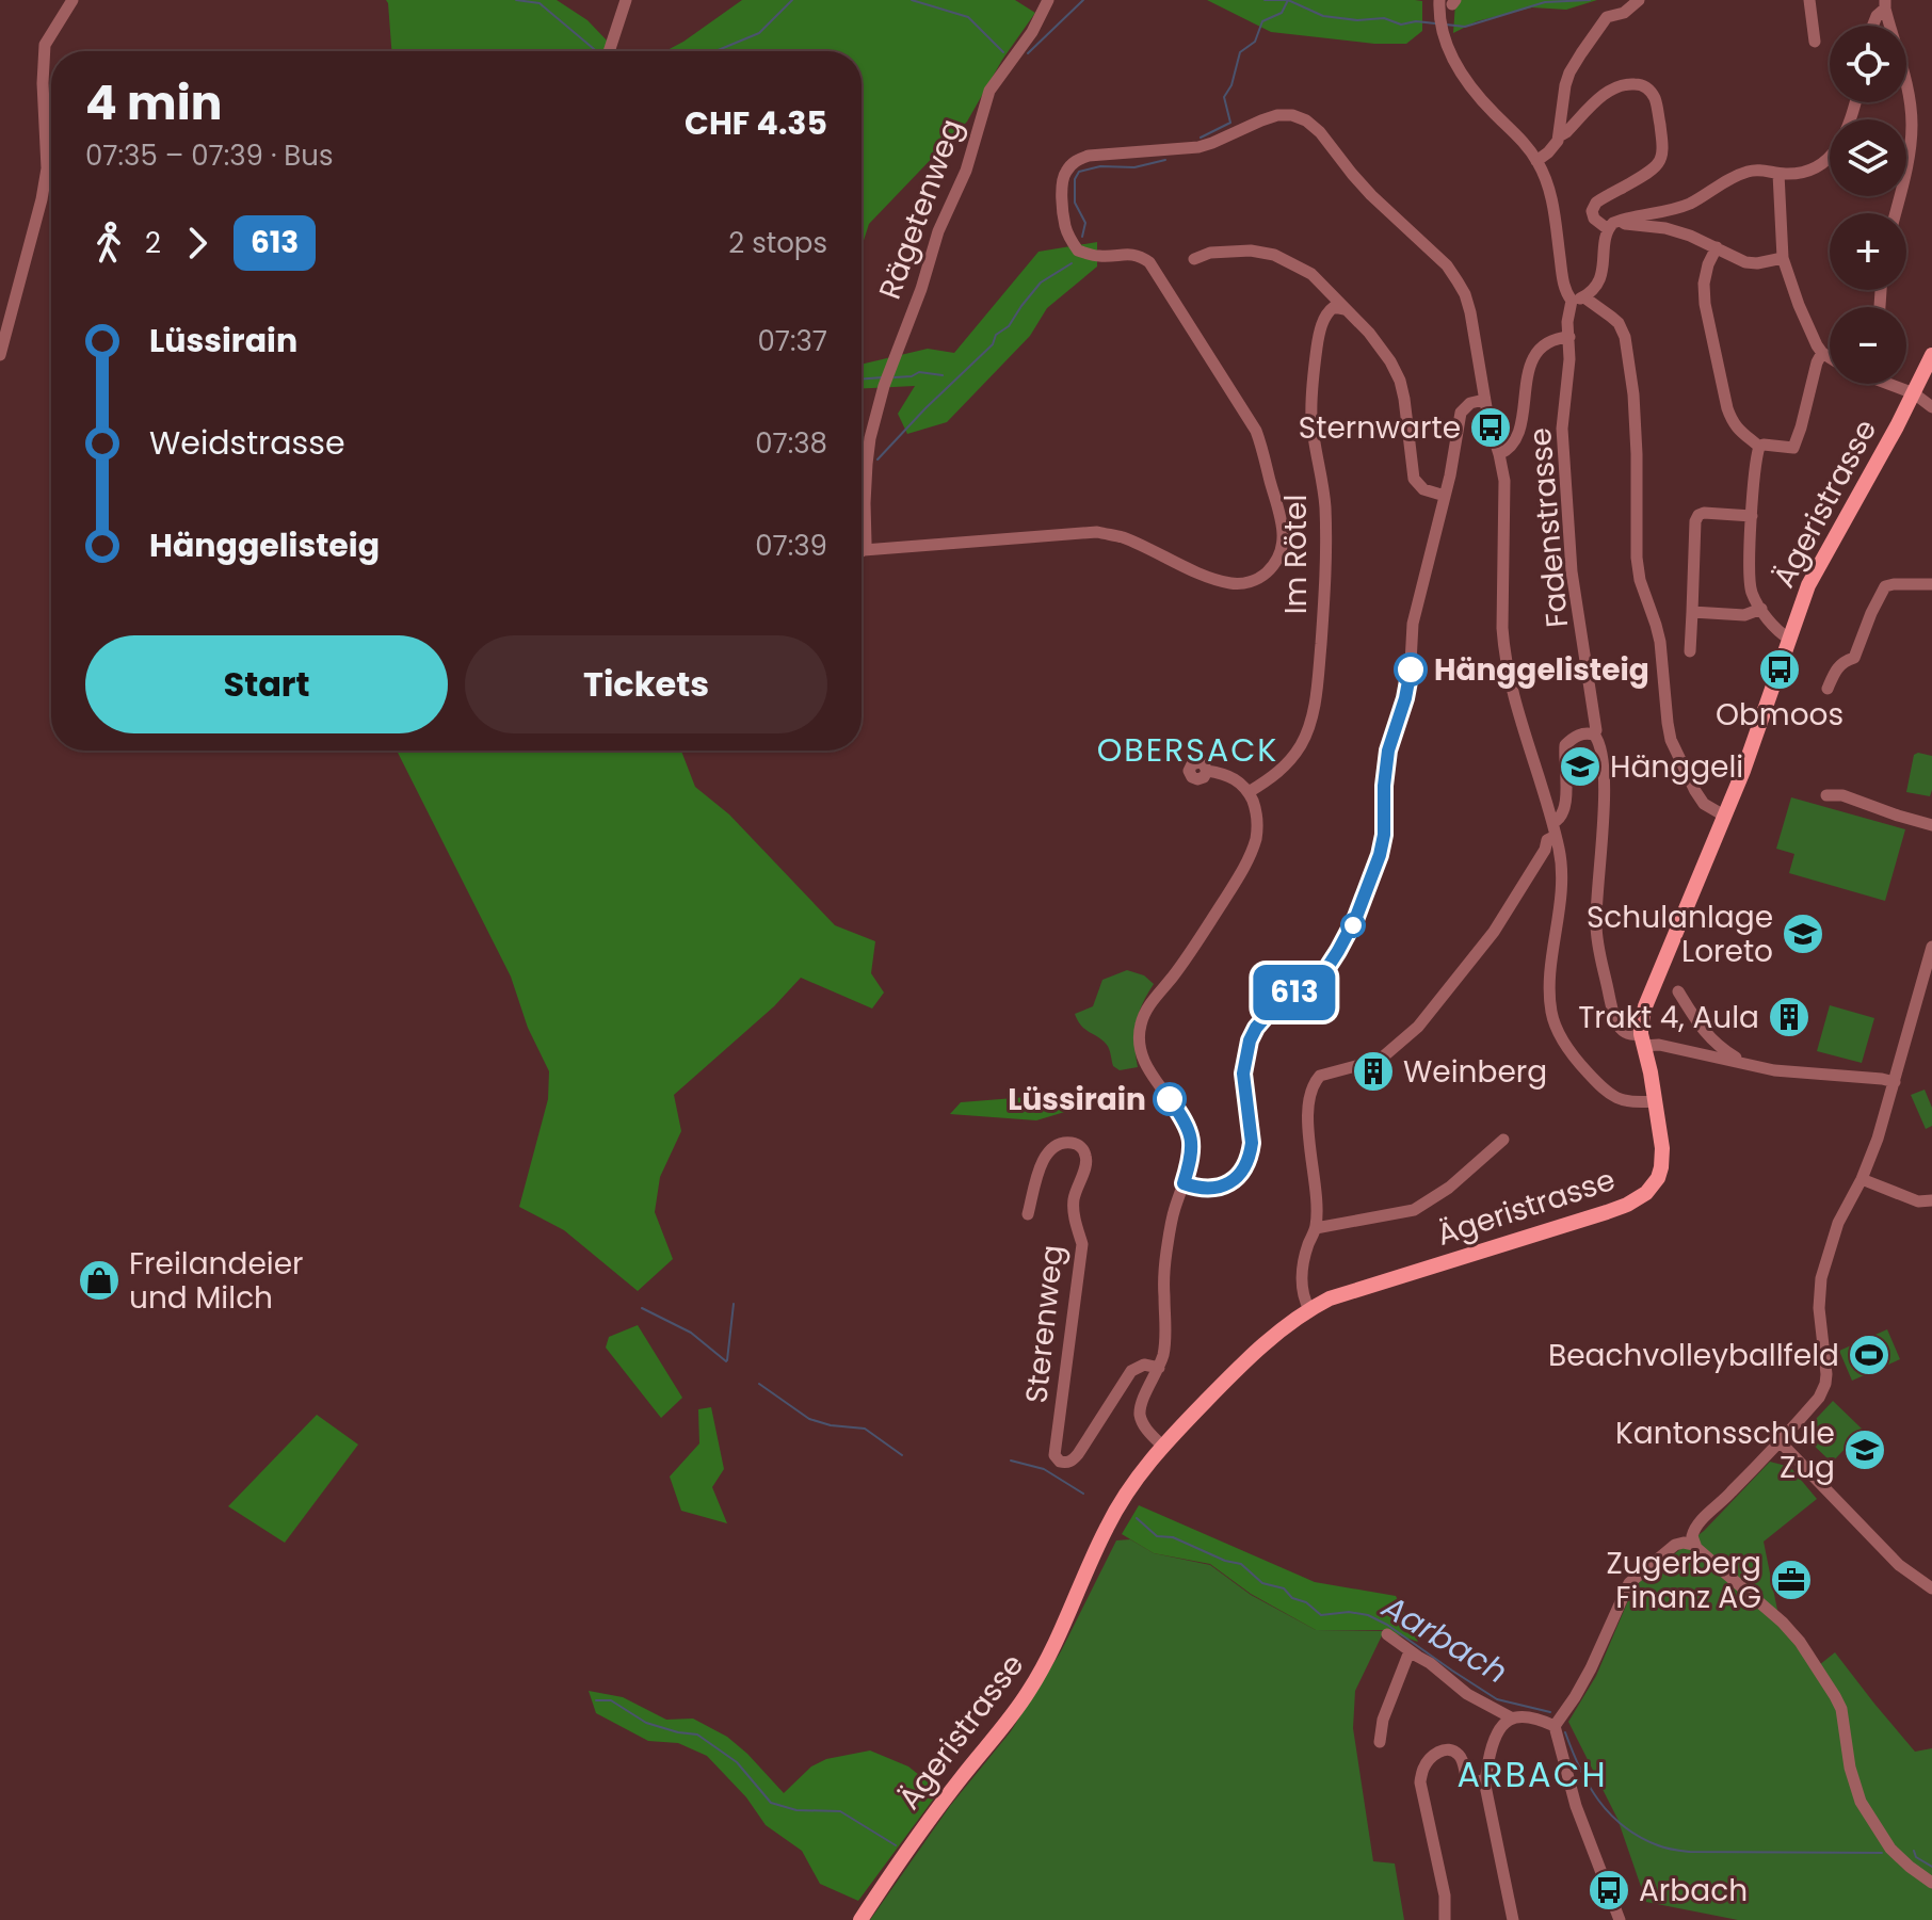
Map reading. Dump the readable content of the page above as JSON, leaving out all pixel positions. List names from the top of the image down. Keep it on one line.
{"streets":{"main road":["Ägeristrasse"],"street":["Rägetenweg","Fadenstrasse","Im Rötel","Sterenweg"]},"crossings":[["Ägeristrasse","Fadenstrasse"]],"districts":["OBERSACK","ARBACH"],"water":["Aarbach"],"places":{"bus stop":["Sternwarte","Obmoos","Arbach"],"other":["Hänggelisteig","Lüssirain"],"school or university":["Hänggeli","Schulanlage Loreto","Kantonsschule Zug"],"building":["Trakt 4, Aula","Weinberg"],"shop":["Freilandeier und Milch"],"sports":["Beachvolleyballfeld"],"office":["Zugerberg Finanz AG"]},"lines":["bus line 613"],"page":{"on_map":"613","map_buttons":["+","−"],"heading":["4 min","07:35 – 07:39 · Bus","CHF 4.35"],"legs":["2","613","2 stops"],"list":[{"name":"Lüssirain","value":"07:37"},{"name":"Weidstrasse","value":"07:38"},{"name":"Hänggelisteig","value":"07:39"}],"buttons":["Start","Tickets"]}}
